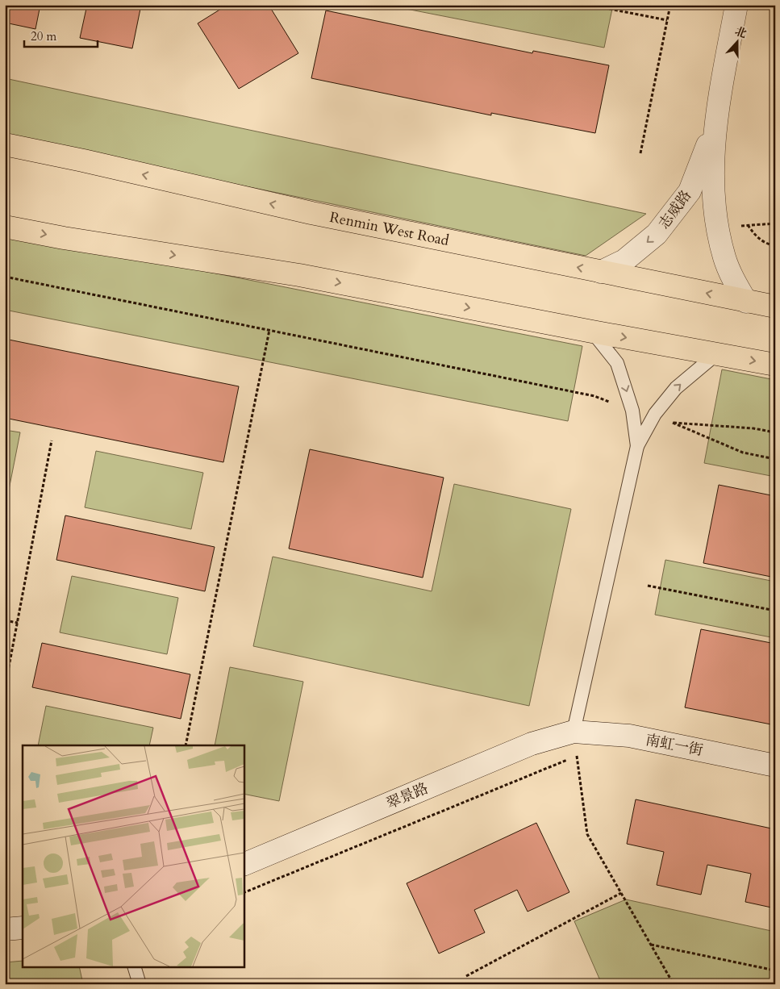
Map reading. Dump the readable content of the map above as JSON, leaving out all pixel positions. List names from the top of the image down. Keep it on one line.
{"streets":{"main road":["志威路","Renmin West Road","南虹一街","翠景路"]},"crossings":[["志威路","Renmin West Road"],["南虹一街","翠景路"]],"one_way":["志威路"],"scale_bar":"20 m","north":"top"}
